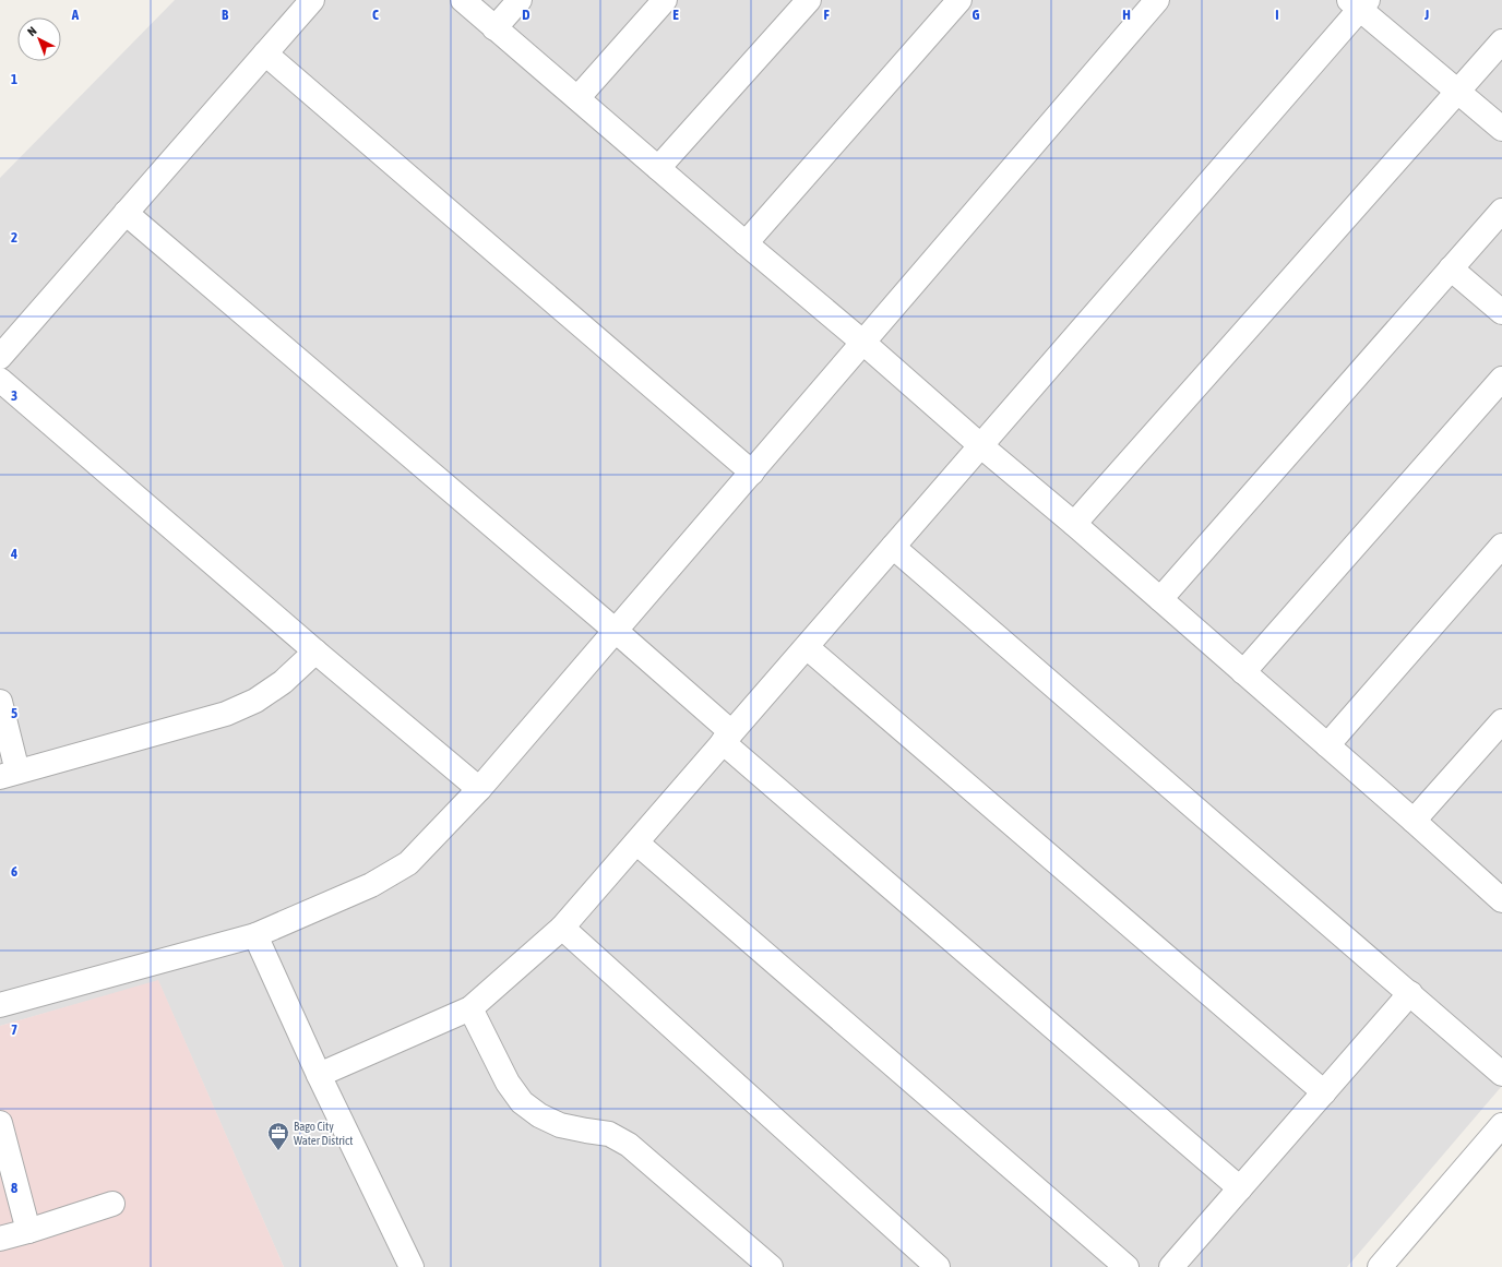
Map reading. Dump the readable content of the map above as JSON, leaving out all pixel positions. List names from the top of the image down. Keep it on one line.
{"places":{"office":["Bago City Water District"]},"north":"top left","grid":{"columns":["A","B","C","D","E","F","G","H","I","J"],"rows":["1","2","3","4","5","6","7","8"]}}
